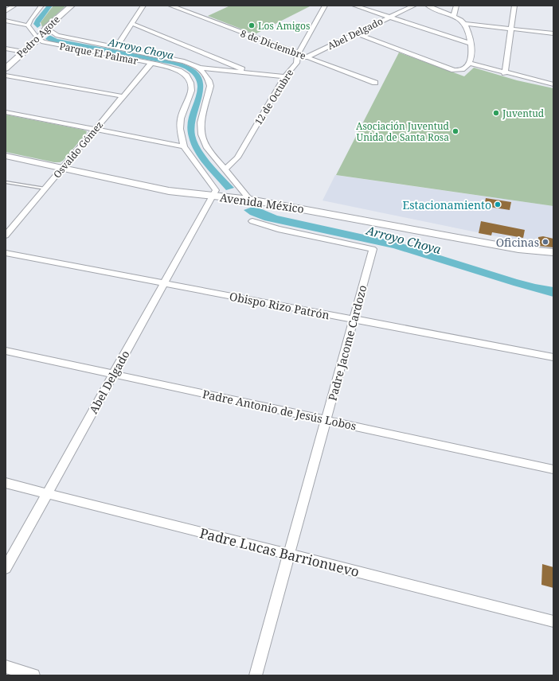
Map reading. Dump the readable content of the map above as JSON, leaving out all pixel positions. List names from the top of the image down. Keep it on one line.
{"streets":{"main road":["Pedro Agote","Avenida México"],"street":["Abel Delgado","8 de Diciembre","Parque El Palmar","12 de Octubre","Osvaldo Gómez","Obispo Rizo Patrón","Padre Jacome Cardozo","Padre Antonio de Jesús Lobos","Padre Lucas Barrionuevo"]},"crossings":[["Abel Delgado","8 de Diciembre"],["Abel Delgado","12 de Octubre"],["Abel Delgado","Avenida México"],["Abel Delgado","Obispo Rizo Patrón"],["Abel Delgado","Padre Antonio de Jesús Lobos"],["Abel Delgado","Padre Lucas Barrionuevo"],["Pedro Agote","Parque El Palmar"],["8 de Diciembre","12 de Octubre"],["Parque El Palmar","Osvaldo Gómez"],["Osvaldo Gómez","Avenida México"],["Obispo Rizo Patrón","Padre Jacome Cardozo"],["Padre Jacome Cardozo","Padre Antonio de Jesús Lobos"],["Padre Jacome Cardozo","Padre Lucas Barrionuevo"]],"water":["Arroyo Choya"],"places":["Los Amigos","Juventud","Asociación Juventud Unida de Santa Rosa","Estacionamiento","Oficinas"]}
